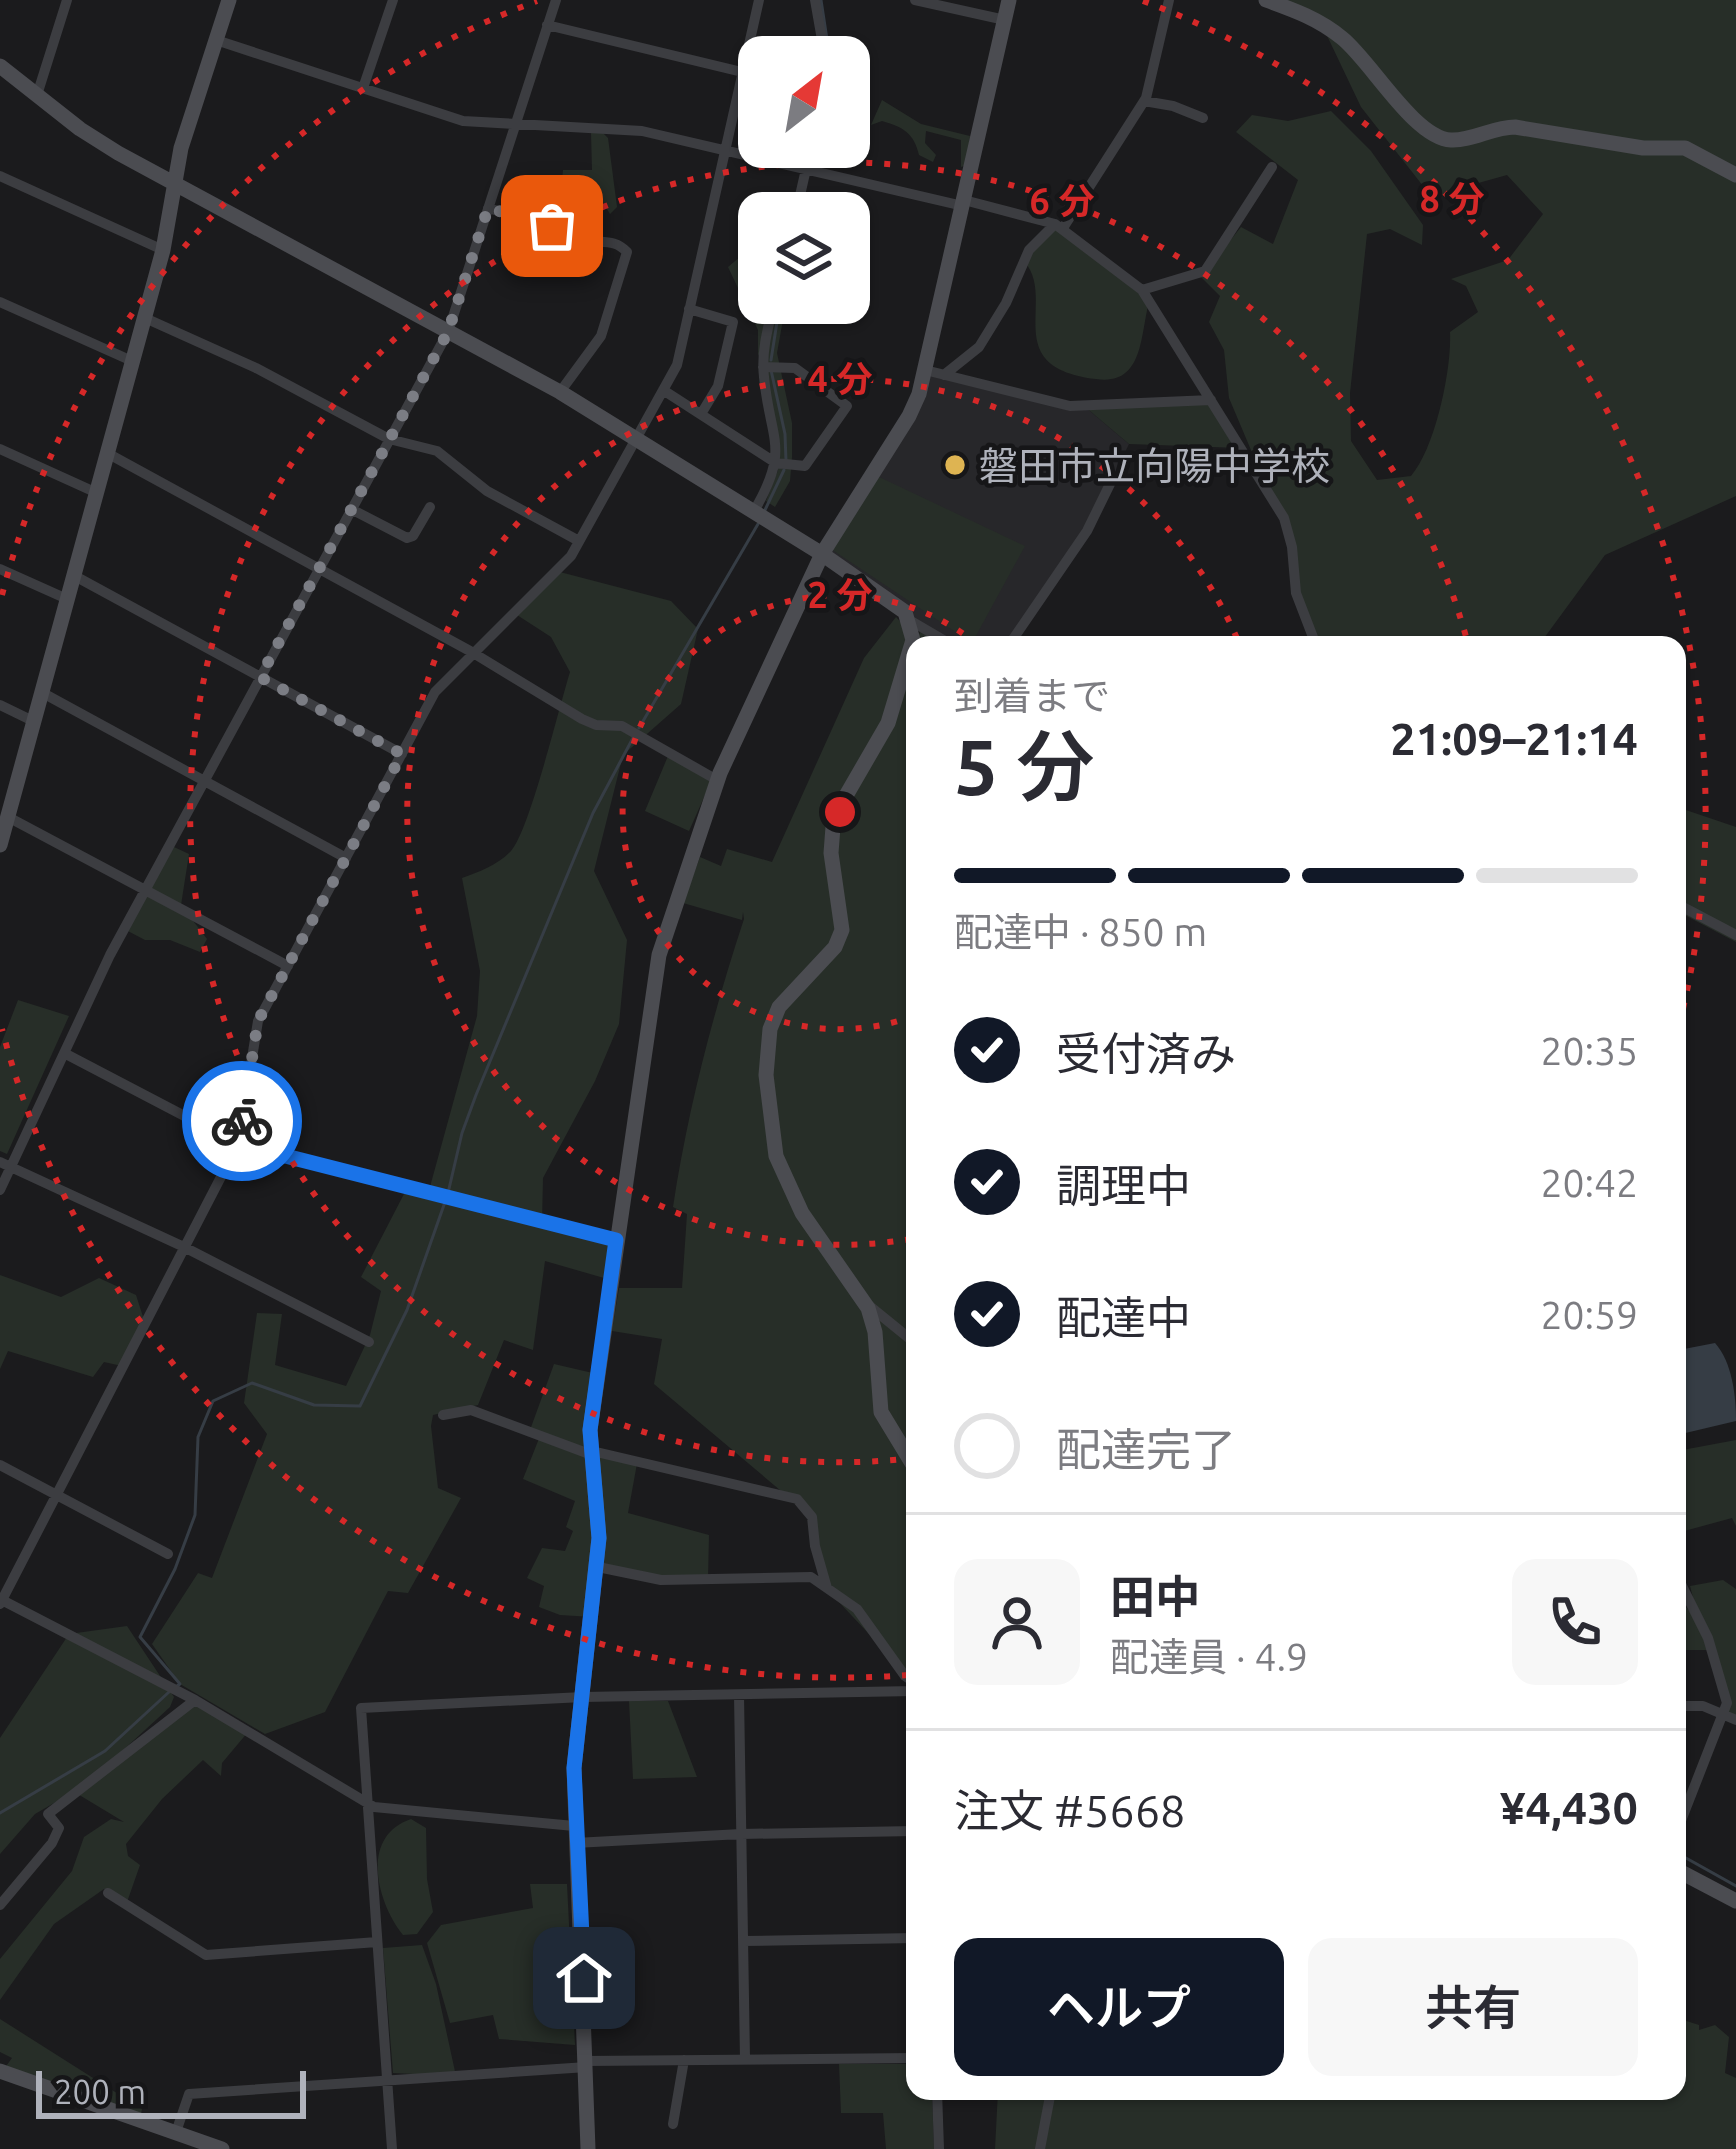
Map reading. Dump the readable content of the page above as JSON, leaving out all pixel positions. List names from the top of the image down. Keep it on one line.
{"places":["磐田市立向陽中学校"],"scale_bar":"200 m","north":"top right","page":{"heading":["5 分","到着まで","21:09–21:14"],"panel":["田中","配達員 · 4.9","注文 #5668","¥4,430"],"bar":"配達中 · 850 m","list":[["受付済み","20:35"],["調理中","20:42"],["配達中","20:59"],"配達完了"],"buttons":["ヘルプ","共有"],"scale":"200 m"},"rings":["8 分","6 分","4 分","2 分"]}
